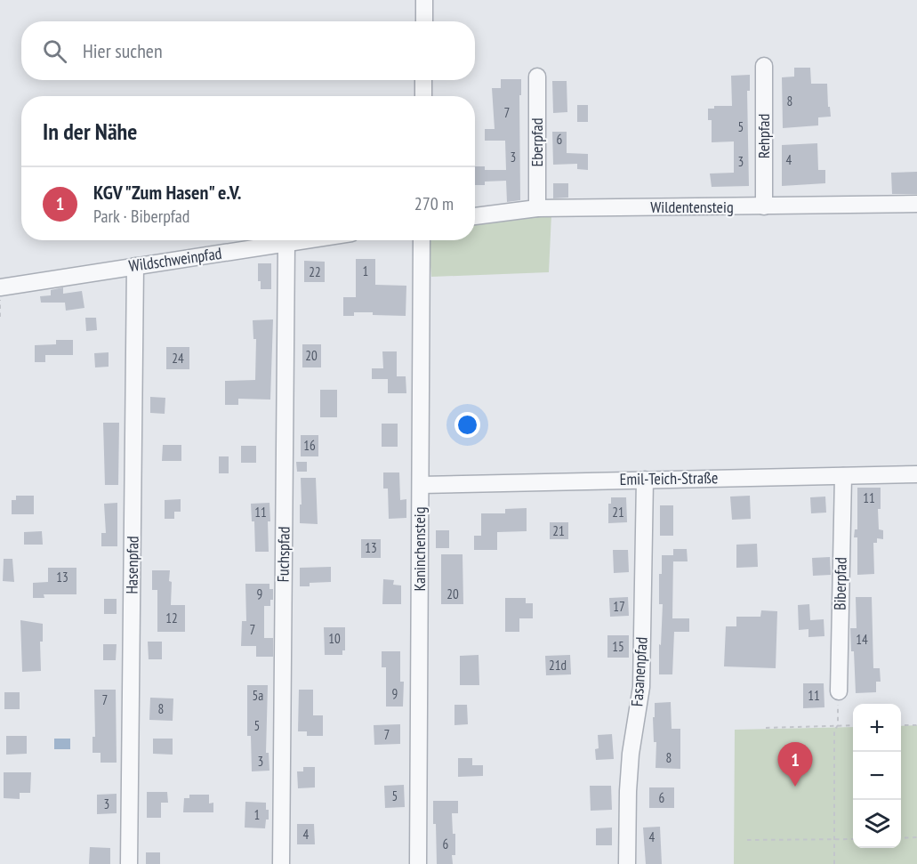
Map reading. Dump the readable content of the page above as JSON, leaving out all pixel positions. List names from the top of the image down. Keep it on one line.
{"streets":{"street":["Rehpfad","Eberpfad","Wildentensteig","Wildschweinpfad","Emil-Teich-Straße","Kaninchensteig","Fuchspfad","Hasenpfad","Biberpfad","Fasanenpfad"]},"crossings":[["Rehpfad","Wildentensteig"],["Eberpfad","Wildentensteig"],["Wildschweinpfad","Fuchspfad"],["Wildschweinpfad","Hasenpfad"],["Emil-Teich-Straße","Kaninchensteig"],["Emil-Teich-Straße","Biberpfad"],["Emil-Teich-Straße","Fasanenpfad"]],"house_numbers":["8","7","5","6","3","4","3","1","22","20","24","16","11","11","21","21","13","13","9","20","17","12","7","10","14","15","21d","9","5a","11","7","8","5","7","8","3","5","6","3","1","4","4","6"],"page":{"search":"Hier suchen","heading":"In der Nähe","list":[{"mark":"1","name":"KGV \"Zum Hasen\" e.V.","note":"Park · Biberpfad","value":"270 m"}],"map_buttons":["+","−"],"pins":"1"}}
